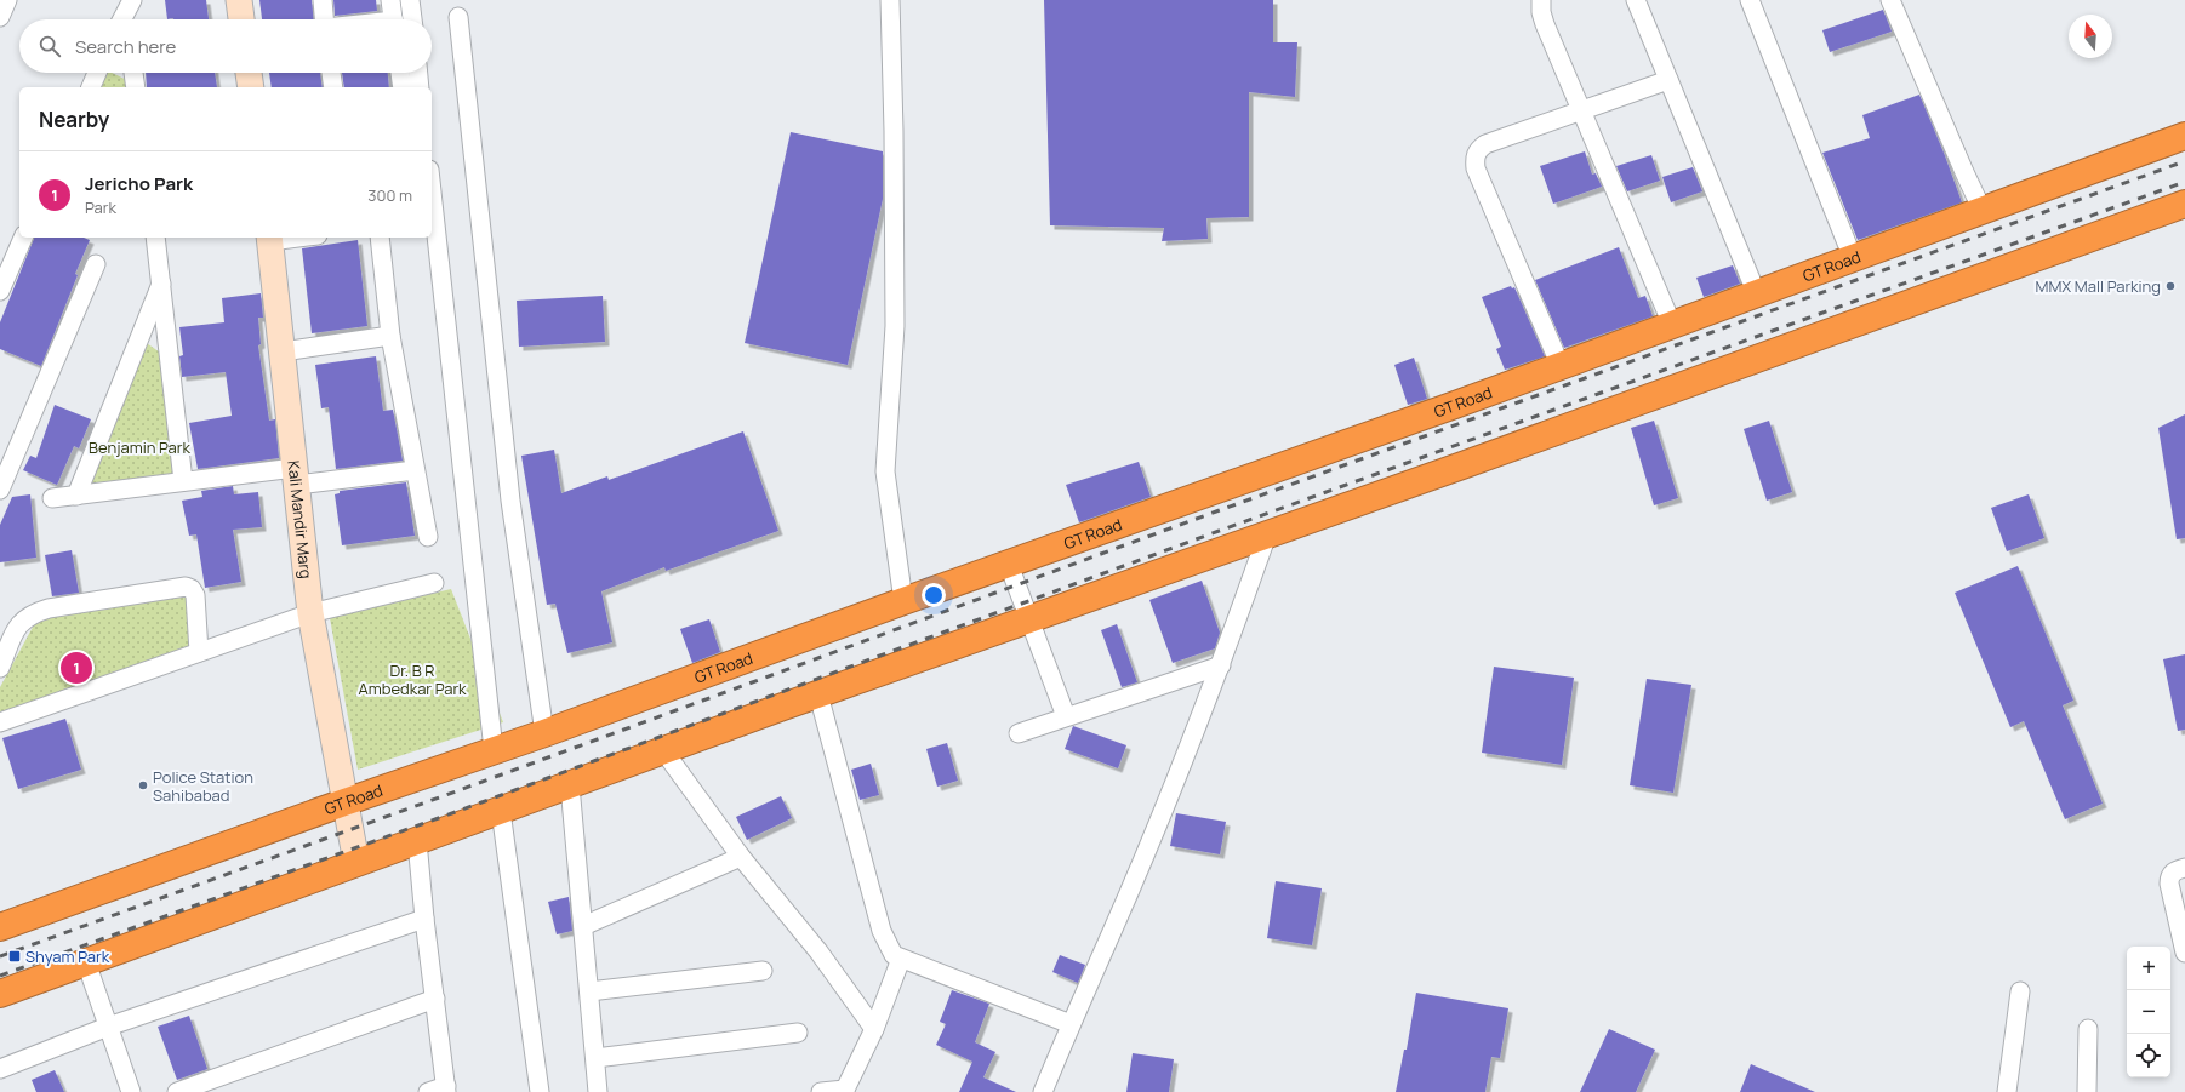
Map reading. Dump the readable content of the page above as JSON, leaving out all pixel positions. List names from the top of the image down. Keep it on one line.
{"streets":{"highway":["GT Road"],"street":["Kali Mandir Marg"]},"crossings":[["GT Road","Kali Mandir Marg"]],"parks":["Benjamin Park","Dr. B R Ambedkar Park"],"places":{"other":["MMX Mall Parking","Police Station Sahibabad"],"transit":["Shyam Park"]},"north":"top","page":{"search":"Search here","heading":"Nearby","list":[{"mark":"1","name":"Jericho Park","note":"Park","value":"300 m"}],"pins":"1","map_buttons":["+","−"]}}
